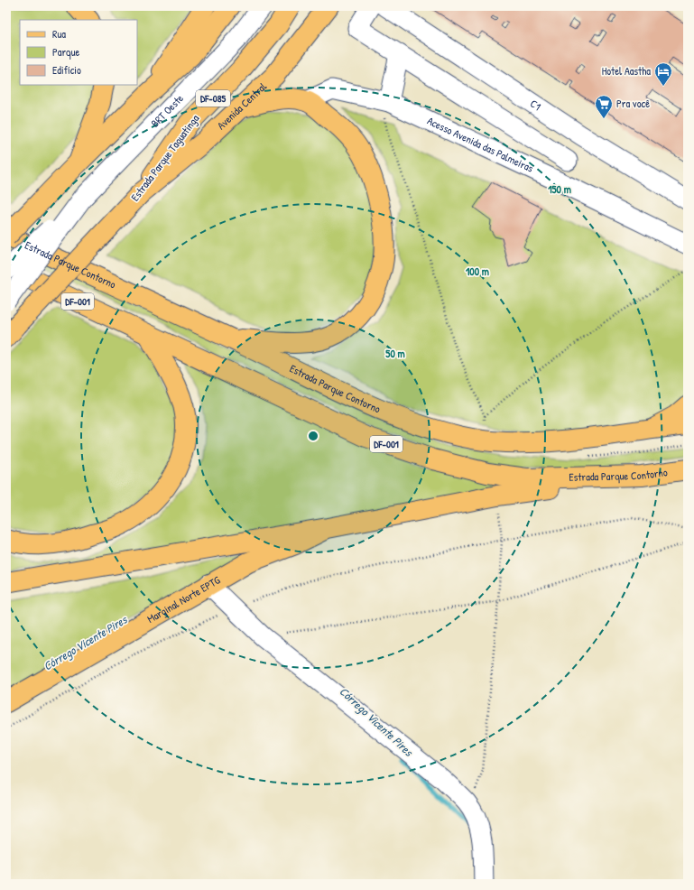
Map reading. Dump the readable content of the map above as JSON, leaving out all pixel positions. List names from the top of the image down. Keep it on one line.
{"streets":{"main road":["DF-085","Avenida Central","Estrada Parque Taguatinga","Estrada Parque Contorno","DF-001","Marginal Norte EPTG"],"street":["C1","BRT Oeste","Acesso Avenida das Palmeiras"]},"crossings":[["Avenida Central","Estrada Parque Taguatinga"],["BRT Oeste","Estrada Parque Contorno"]],"water":["Córrego Vicente Pires"],"places":{"hotel":["Hotel Aastha"],"supermarket":["Pra você"]},"legend":["Rua","Parque","Edifício"],"rings":["150 m","100 m","50 m"]}
